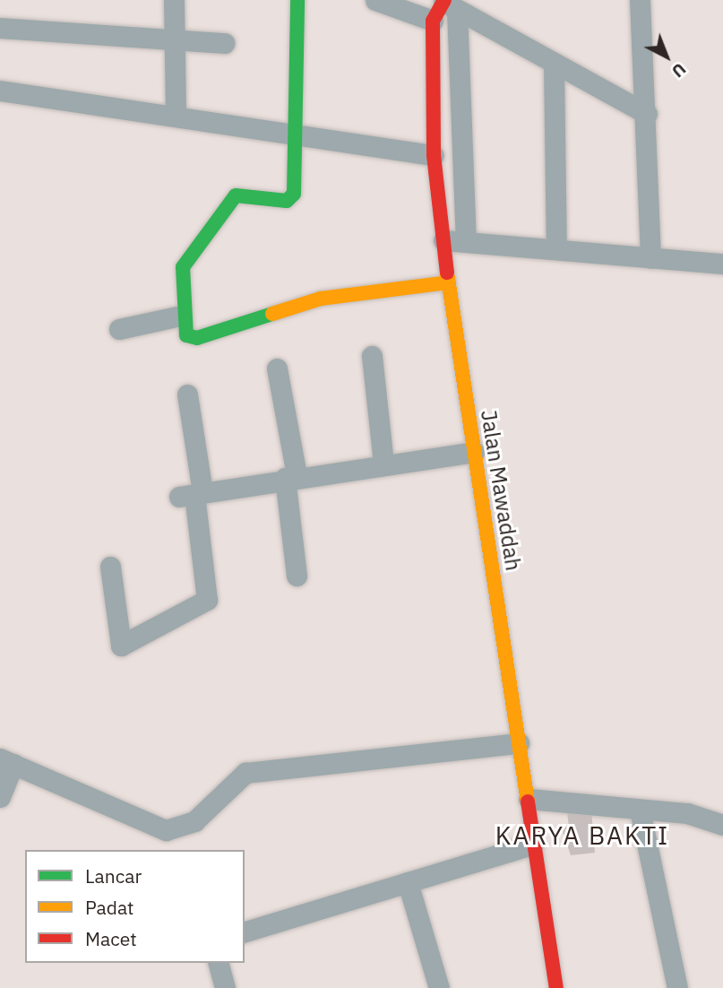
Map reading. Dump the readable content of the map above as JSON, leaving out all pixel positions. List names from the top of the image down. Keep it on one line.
{"streets":{"street":["Jalan Mawaddah"]},"districts":["KARYA BAKTI"],"legend":["Lancar","Padat","Macet"],"north":"bottom right"}
